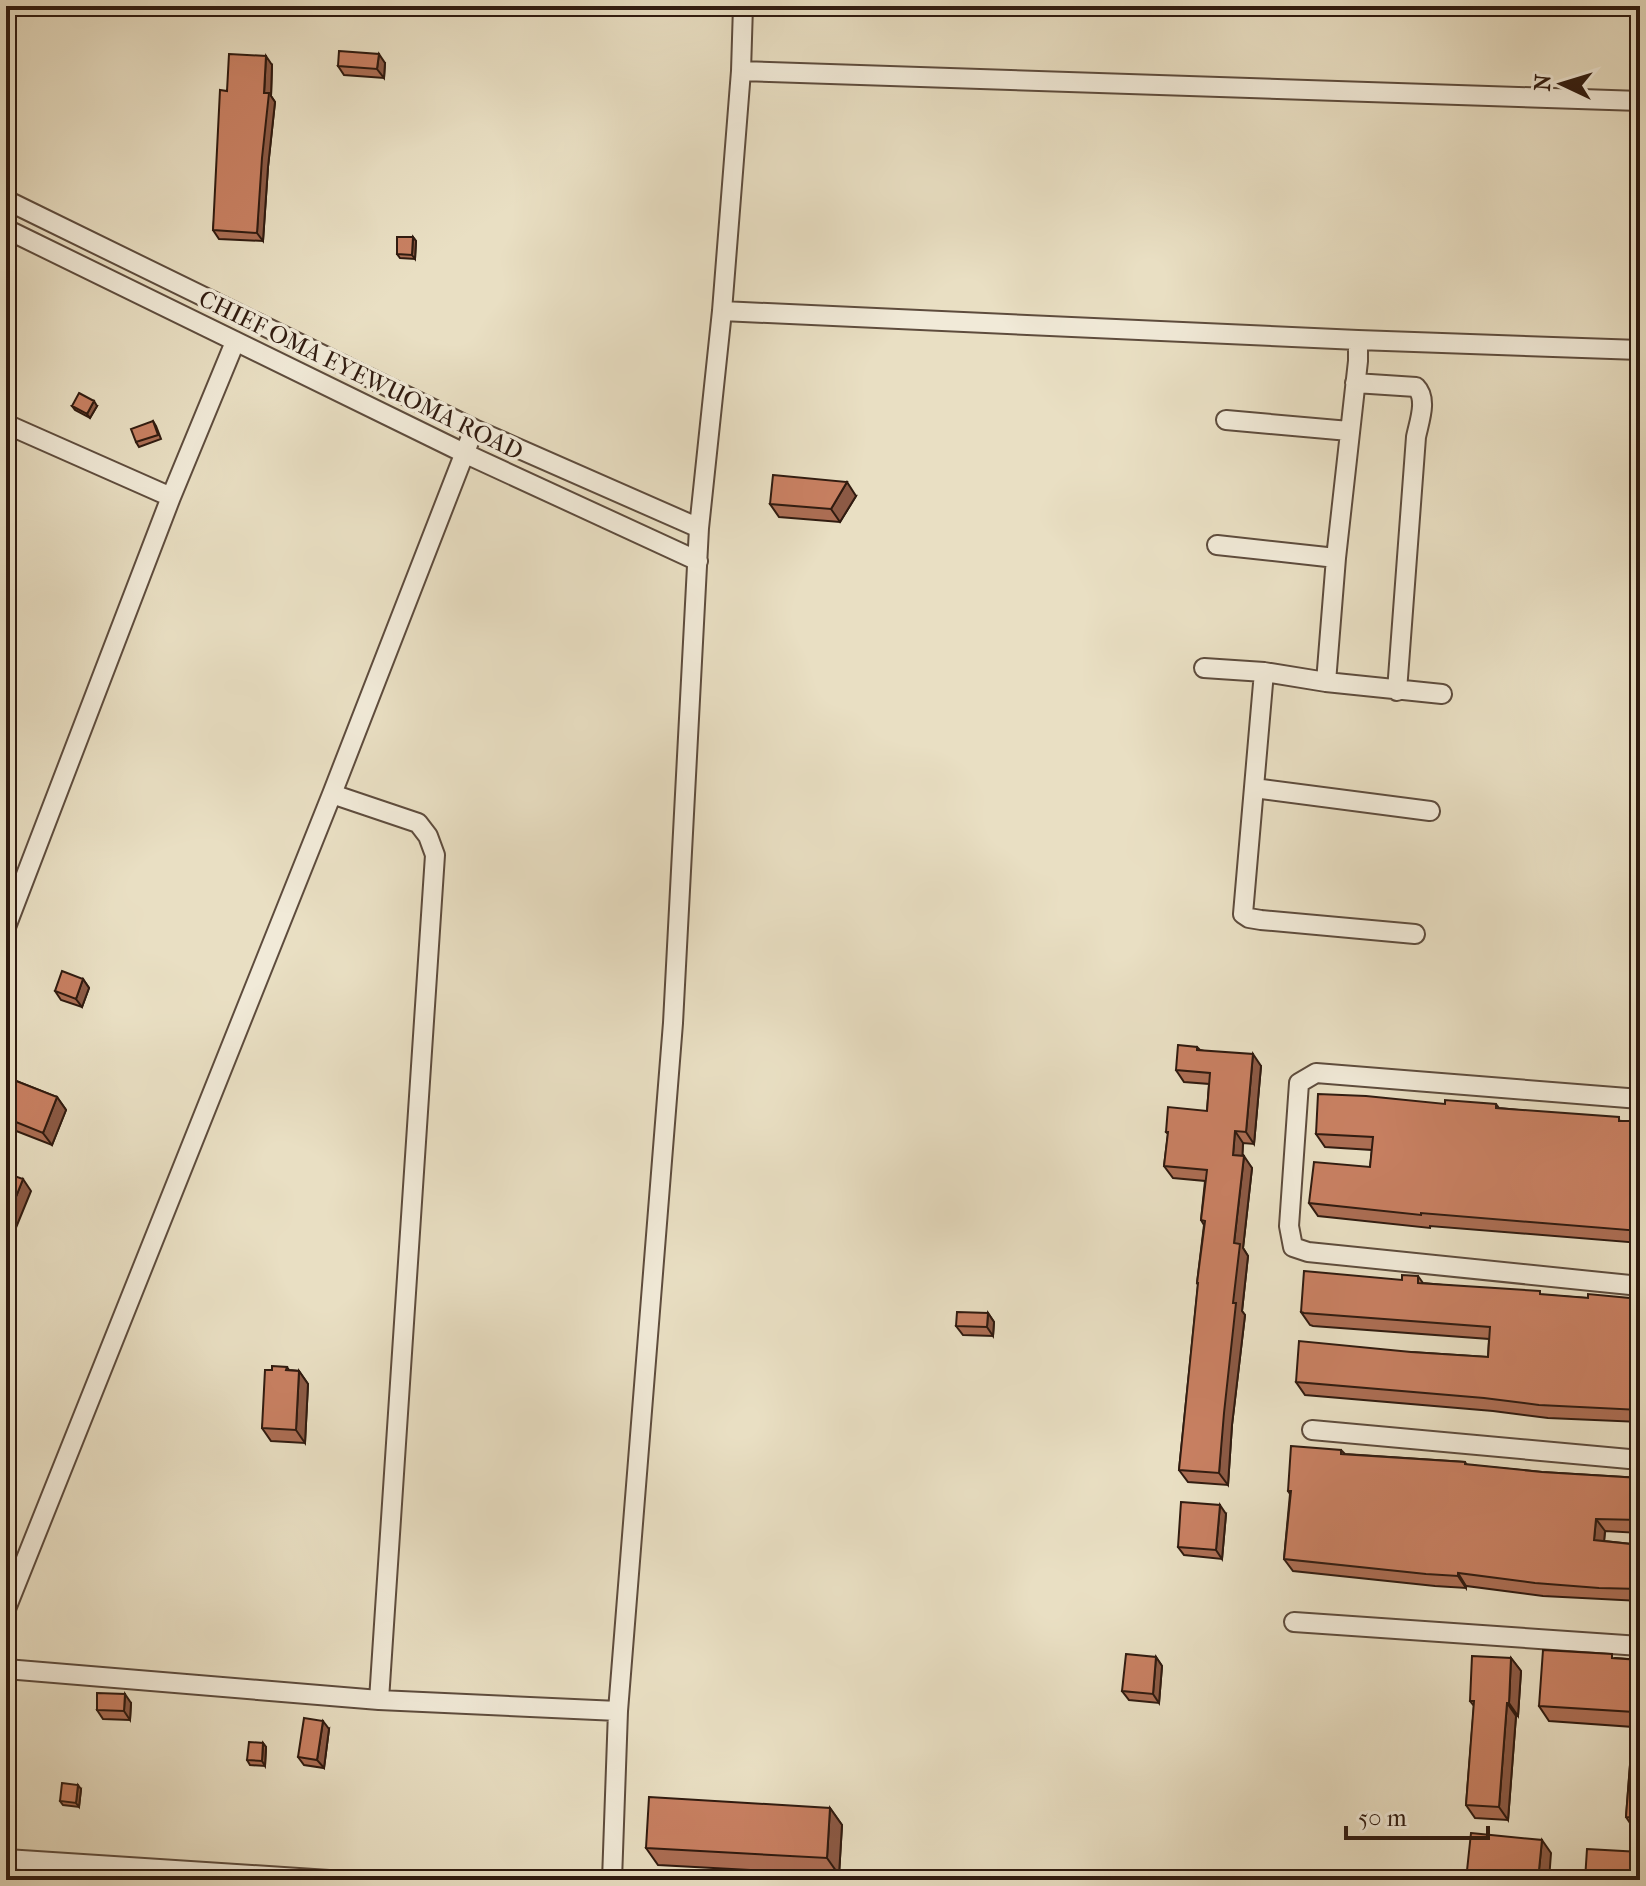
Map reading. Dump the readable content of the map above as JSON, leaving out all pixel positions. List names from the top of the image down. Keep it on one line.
{"streets":{"street":["CHIEF OMA EYEWUOMA ROAD"]},"scale_bar":"50 m","north":"left"}
